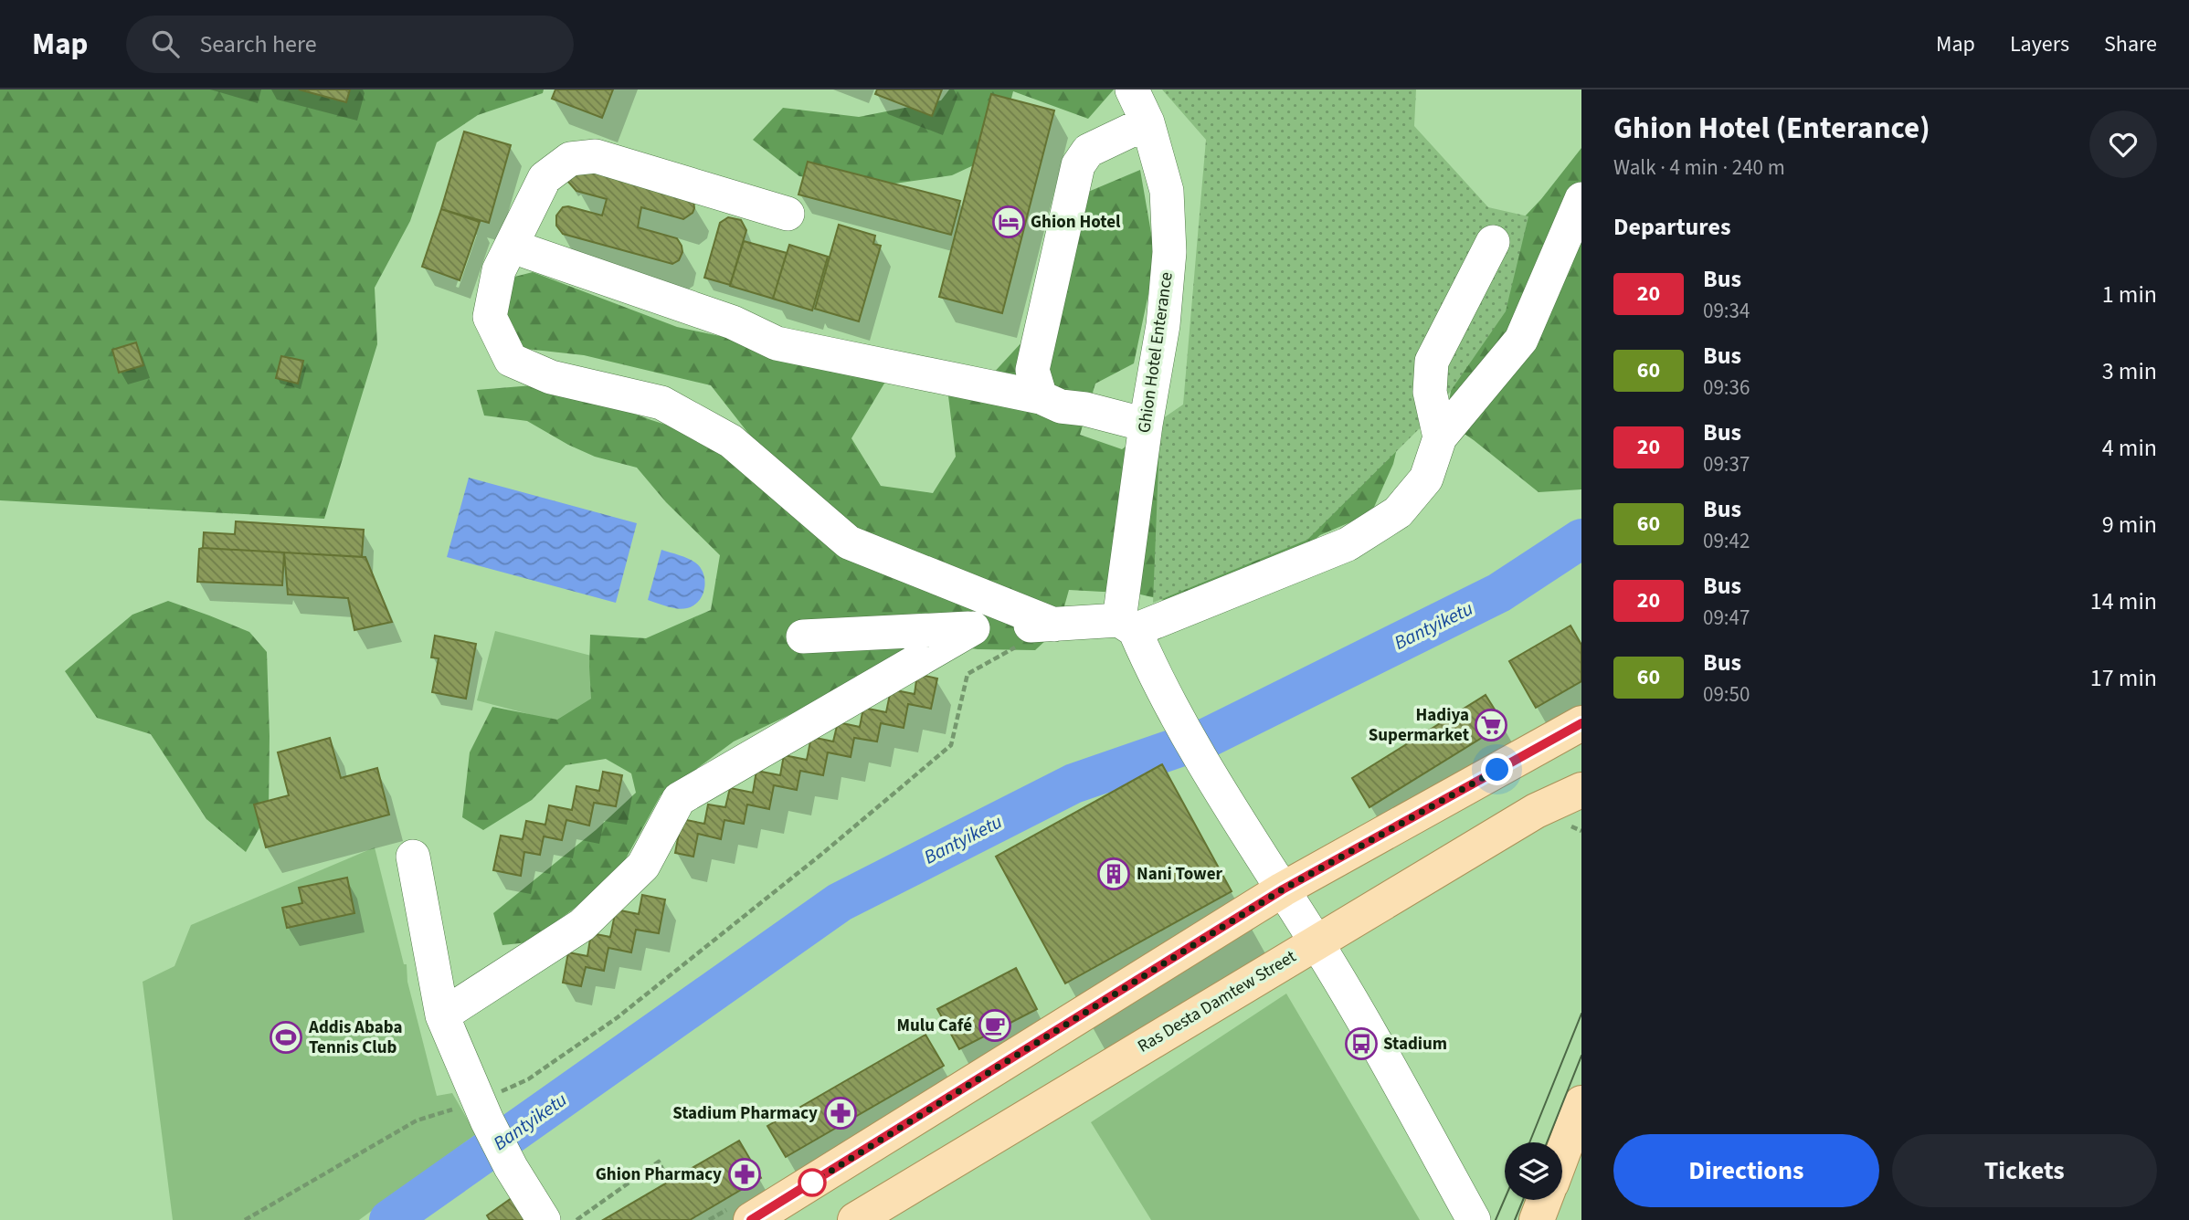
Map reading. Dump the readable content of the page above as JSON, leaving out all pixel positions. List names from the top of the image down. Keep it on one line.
{"streets":{"main road":["Ras Desta Damtew Street"],"street":["Ghion Hotel Enterance"]},"water":["Bantyiketu"],"places":{"hotel":["Ghion Hotel"],"supermarket":["Hadiya Supermarket"],"building":["Nani Tower"],"cafe":["Mulu Café"],"sports":["Addis Ababa Tennis Club"],"bus stop":["Stadium"],"pharmacy":["Stadium Pharmacy","Ghion Pharmacy"]},"lines":["bus line 20"],"page":{"header":"Map","search":"Search here","nav":["Map","Layers","Share"],"heading":[["Ghion Hotel (Enterance)","Walk · 4 min · 240 m"],"Departures"],"list":[{"mark":"20","name":"Bus","note":"09:34","value":"1 min"},{"mark":"60","name":"Bus","note":"09:36","value":"3 min"},{"mark":"20","name":"Bus","note":"09:37","value":"4 min"},{"mark":"60","name":"Bus","note":"09:42","value":"9 min"},{"mark":"20","name":"Bus","note":"09:47","value":"14 min"},{"mark":"60","name":"Bus","note":"09:50","value":"17 min"}],"buttons":["Directions","Tickets"]}}
